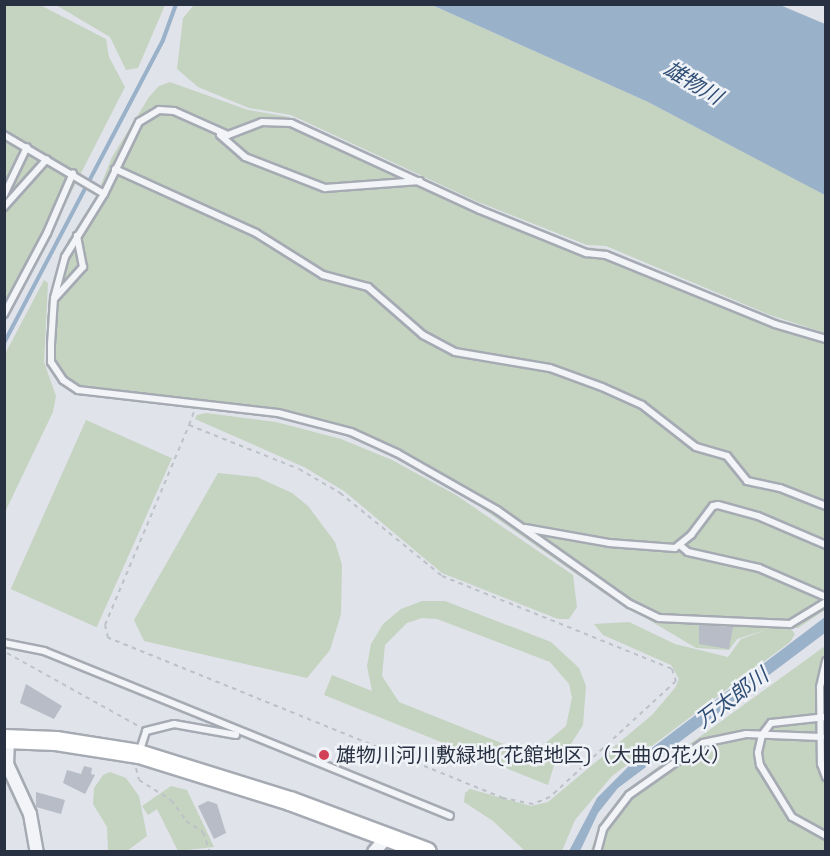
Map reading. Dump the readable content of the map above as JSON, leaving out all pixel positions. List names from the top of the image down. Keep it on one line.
{"water":["雄物川","万太郎川"],"places":["雄物川河川敷緑地(花館地区)（大曲の花火）"]}
